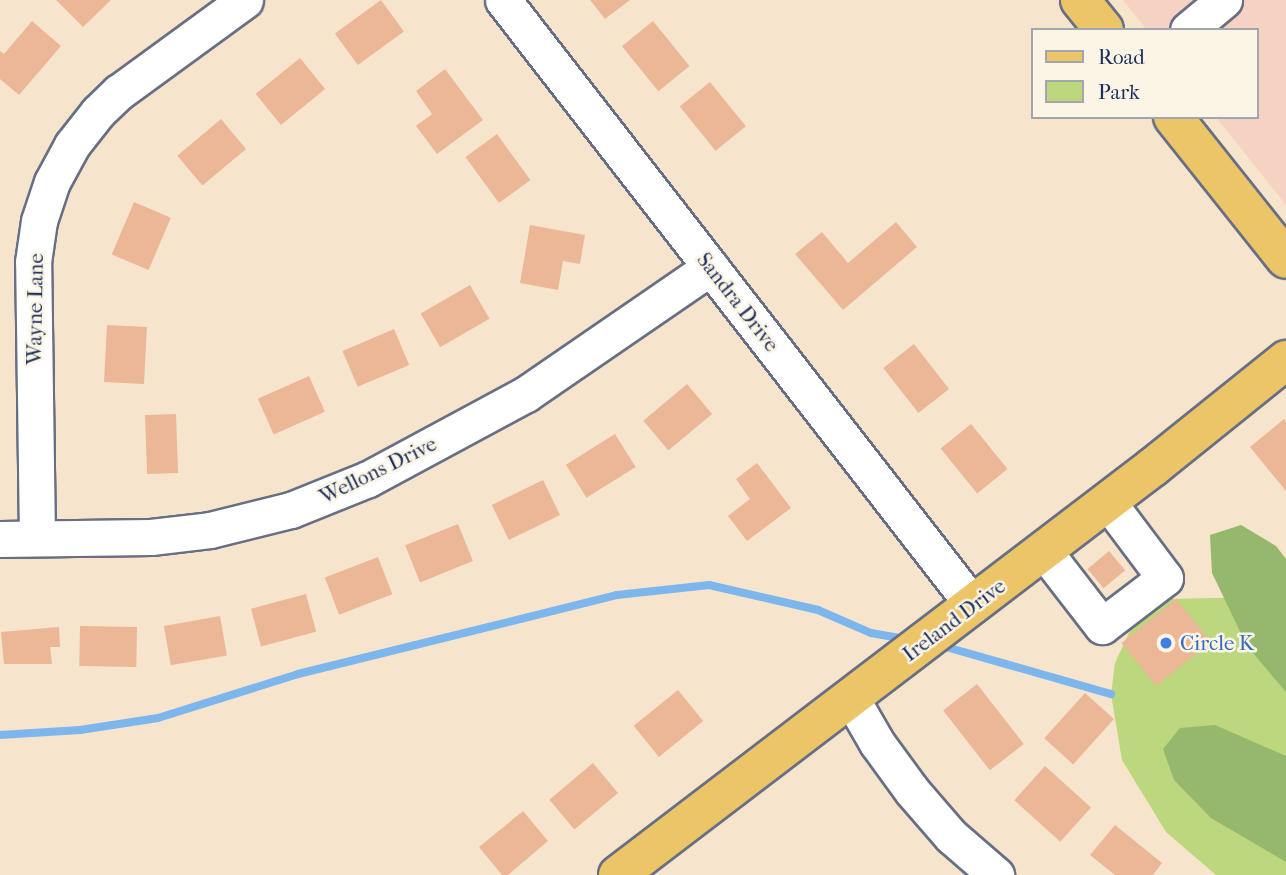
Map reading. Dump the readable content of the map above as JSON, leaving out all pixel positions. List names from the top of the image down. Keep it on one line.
{"streets":{"main road":["Ireland Drive"],"street":["Sandra Drive","Wayne Lane","Wellons Drive"]},"crossings":[["Sandra Drive","Wellons Drive"],["Sandra Drive","Ireland Drive"],["Wayne Lane","Wellons Drive"]],"places":["Circle K"],"legend":["Road","Park"]}
